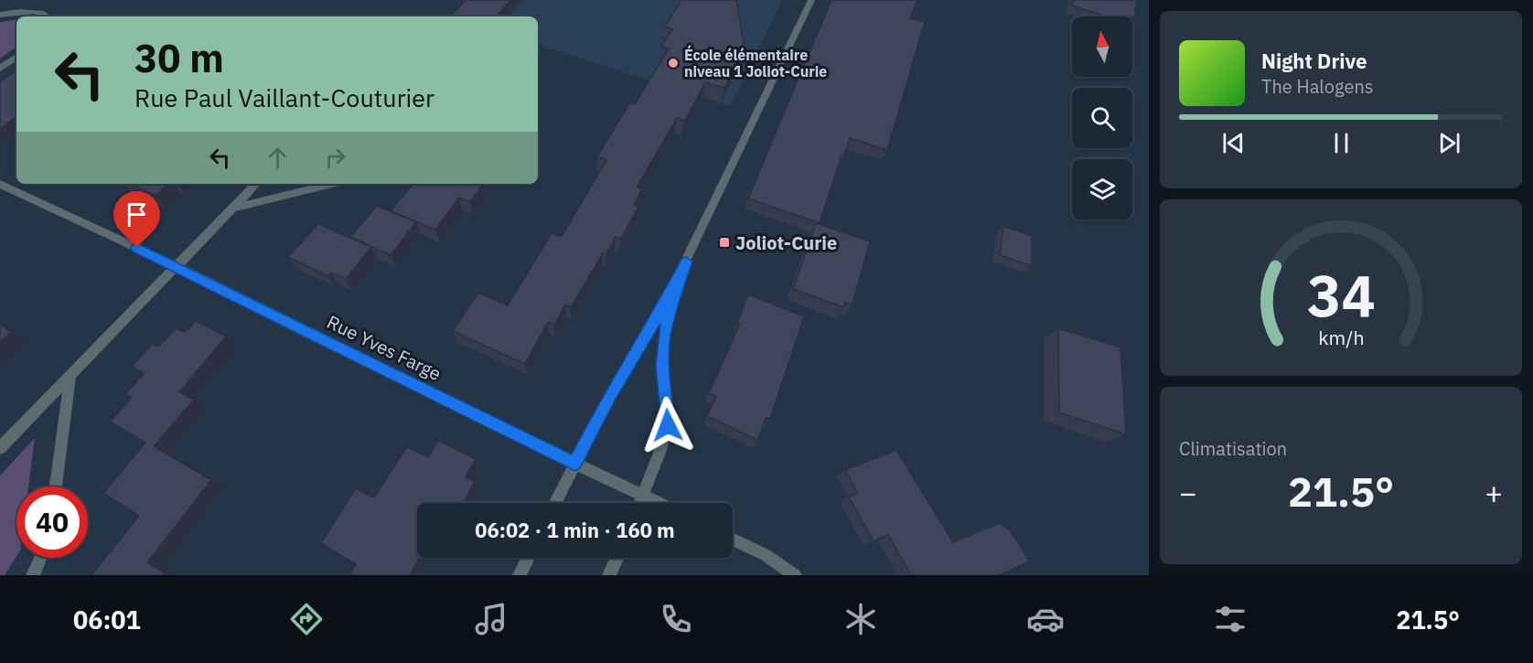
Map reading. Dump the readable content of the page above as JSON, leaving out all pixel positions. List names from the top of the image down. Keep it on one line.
{"streets":{"street":["Rue Yves Farge"]},"places":{"other":["École élémentaire niveau 1 Joliot-Curie"],"transit":["Joliot-Curie"]},"north":"top","page":{"turn":["30 m","Rue Paul Vaillant-Couturier"],"song":["Night Drive","The Halogens"],"tile":"Climatisation","heat":["−","21.5°","+"],"limit":"40","trip":"06:02 · 1 min · 160 m","tabs":["06:01","21.5°"],"gauge":["34","km/h"]}}
